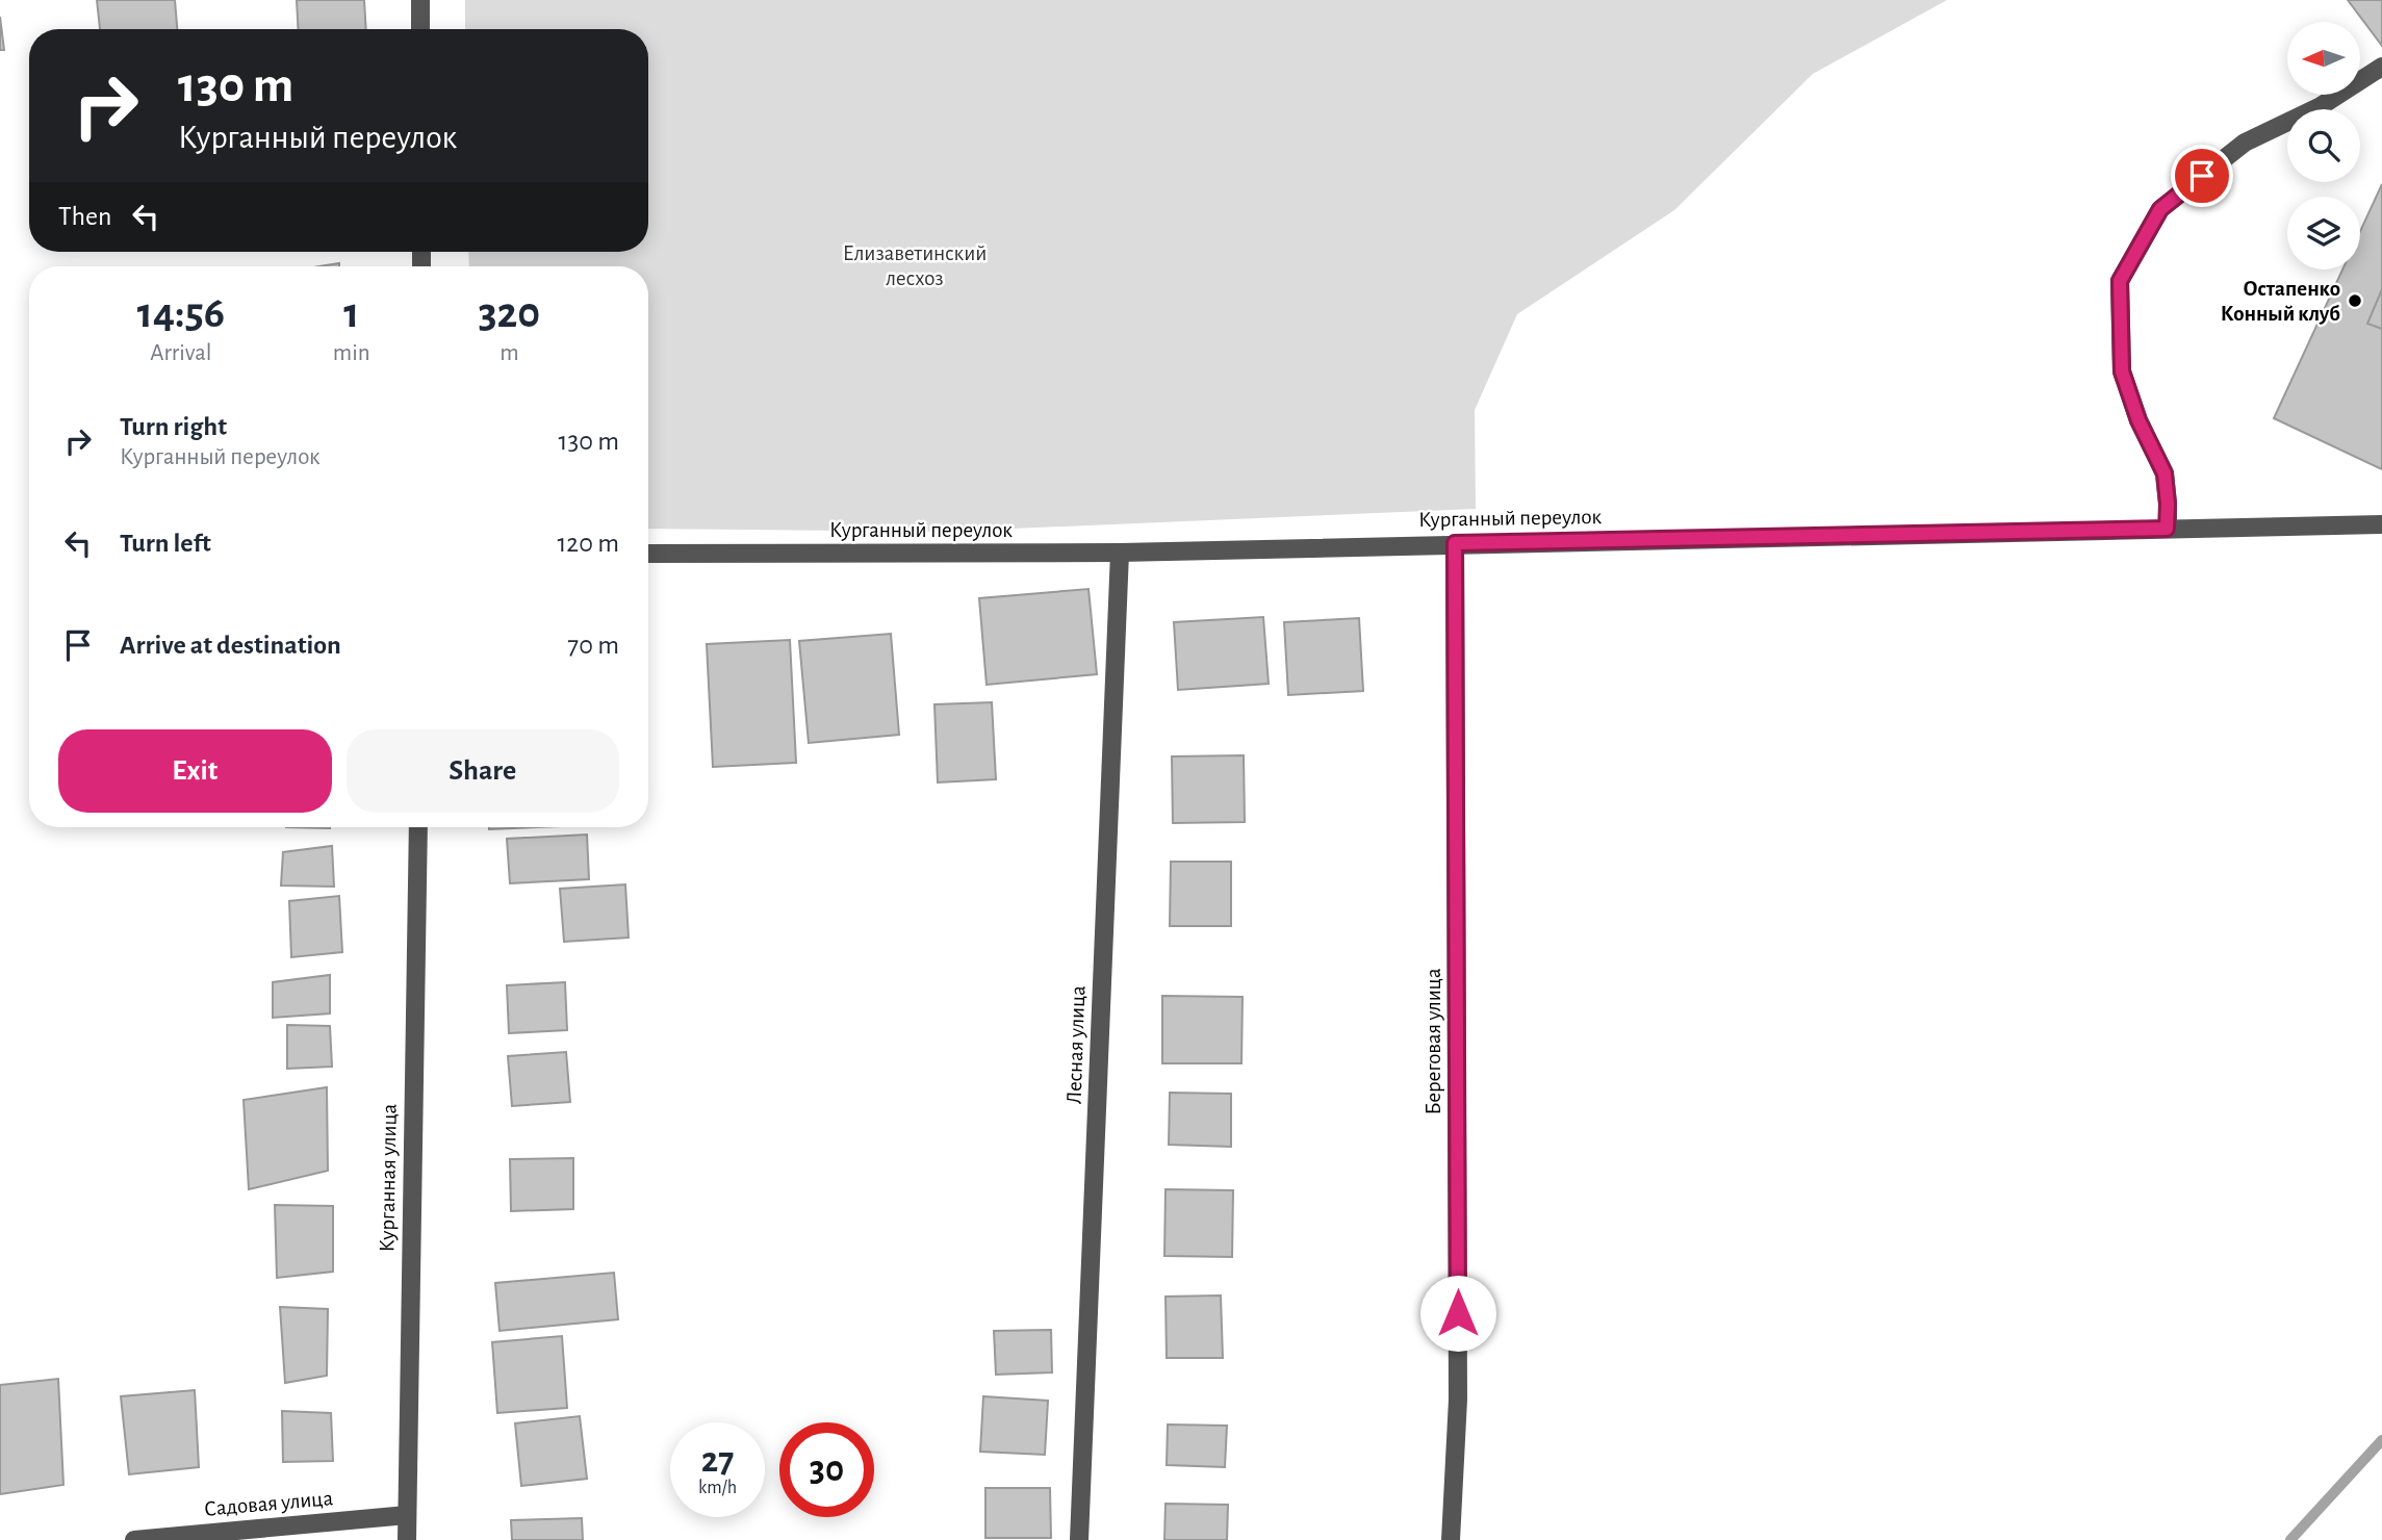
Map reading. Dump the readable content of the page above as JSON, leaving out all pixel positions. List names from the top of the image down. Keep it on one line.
{"streets":{"street":["Курганный переулок","Береговая улица","Лесная улица","Курганная улица","Садовая улица"]},"crossings":[["Курганный переулок","Береговая улица"],["Курганный переулок","Лесная улица"],["Курганная улица","Садовая улица"]],"parks":["Елизаветинский лесхоз"],"places":["Остапенко Конный клуб"],"north":"left","page":{"turn":["130 m","Курганный переулок"],"then":"Then","eta":["14:56","Arrival","1","min","320","m"],"list":[{"name":"Turn right","note":"Курганный переулок","value":"130 m"},{"name":"Turn left","value":"120 m"},{"name":"Arrive at destination","value":"70 m"}],"buttons":["Exit","Share"],"speed":"27 km/h","limit":"30"}}
